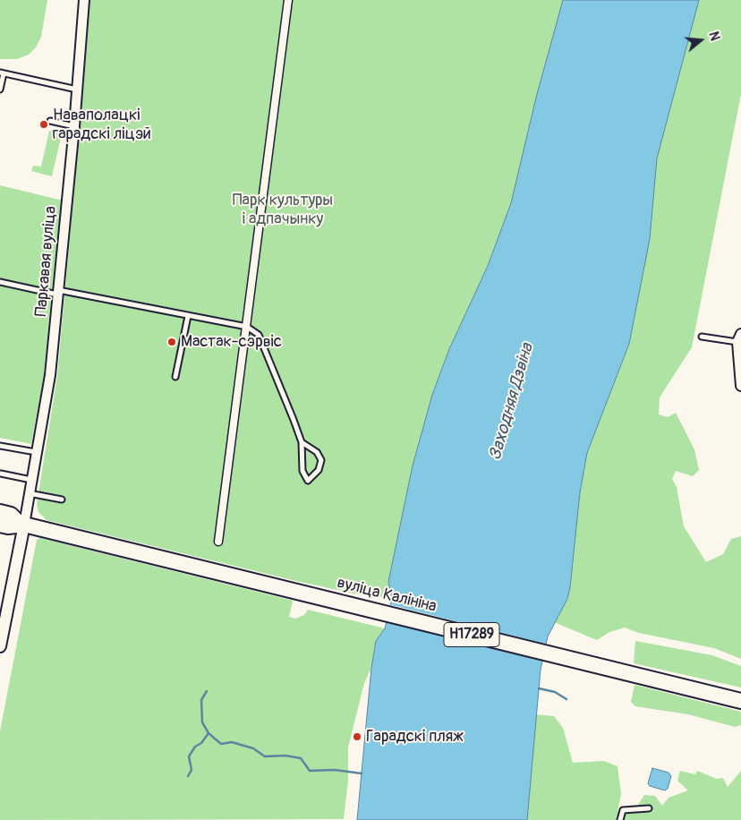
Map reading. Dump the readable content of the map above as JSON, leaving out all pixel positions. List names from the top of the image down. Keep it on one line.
{"streets":{"main road":["вуліца Калініна","Н17289"],"street":["Паркавая вуліца"]},"crossings":[["Паркавая вуліца","вуліца Калініна"]],"water":["Заходняя Дзвіна"],"parks":["Парк культуры і адпачынку"],"places":["Наваполацкі гарадскі ліцэй","Мастак-сэрвіс","Гарадскі пляж"],"north":"right"}
